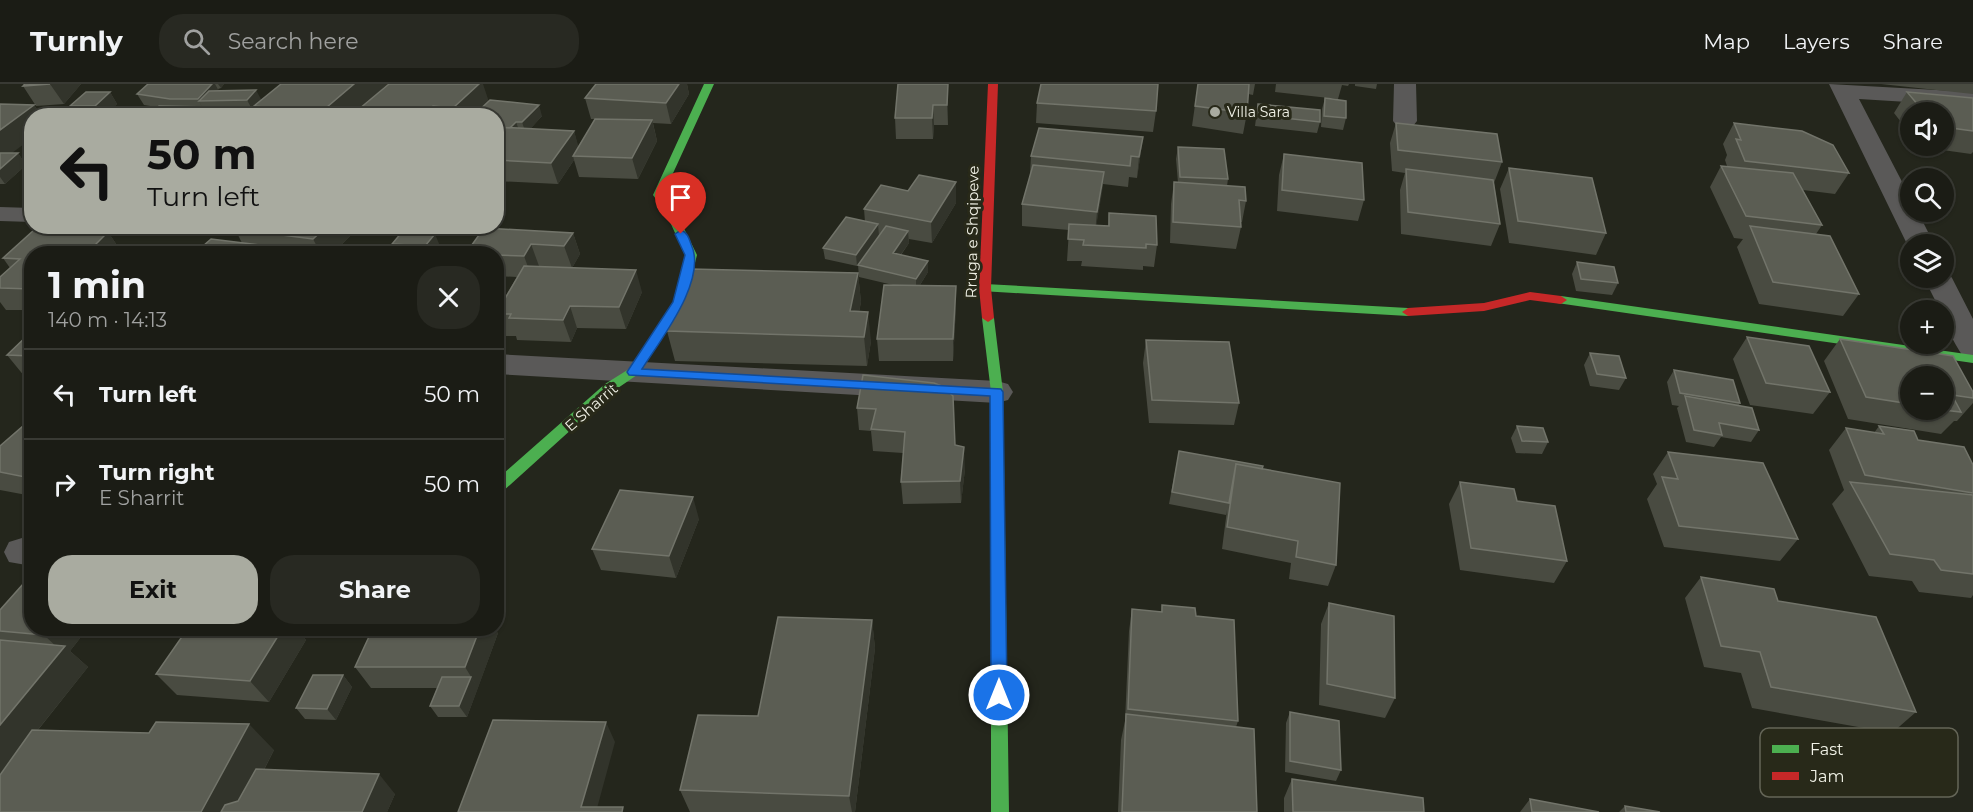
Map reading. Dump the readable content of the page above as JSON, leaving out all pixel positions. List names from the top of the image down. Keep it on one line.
{"streets":{"street":["Rruga e Shqipeve","E Sharrit"]},"places":["Villa Sara"],"legend":["Fast","Jam"],"page":{"header":"Turnly","search":"Search here","nav":["Map","Layers","Share"],"map_buttons":["+","−"],"turn":["50 m","Turn left"],"heading":["1 min","140 m · 14:13"],"list":[{"name":"Turn left","value":"50 m"},{"name":"Turn right","note":"E Sharrit","value":"50 m"}],"buttons":["Exit","Share"]}}
